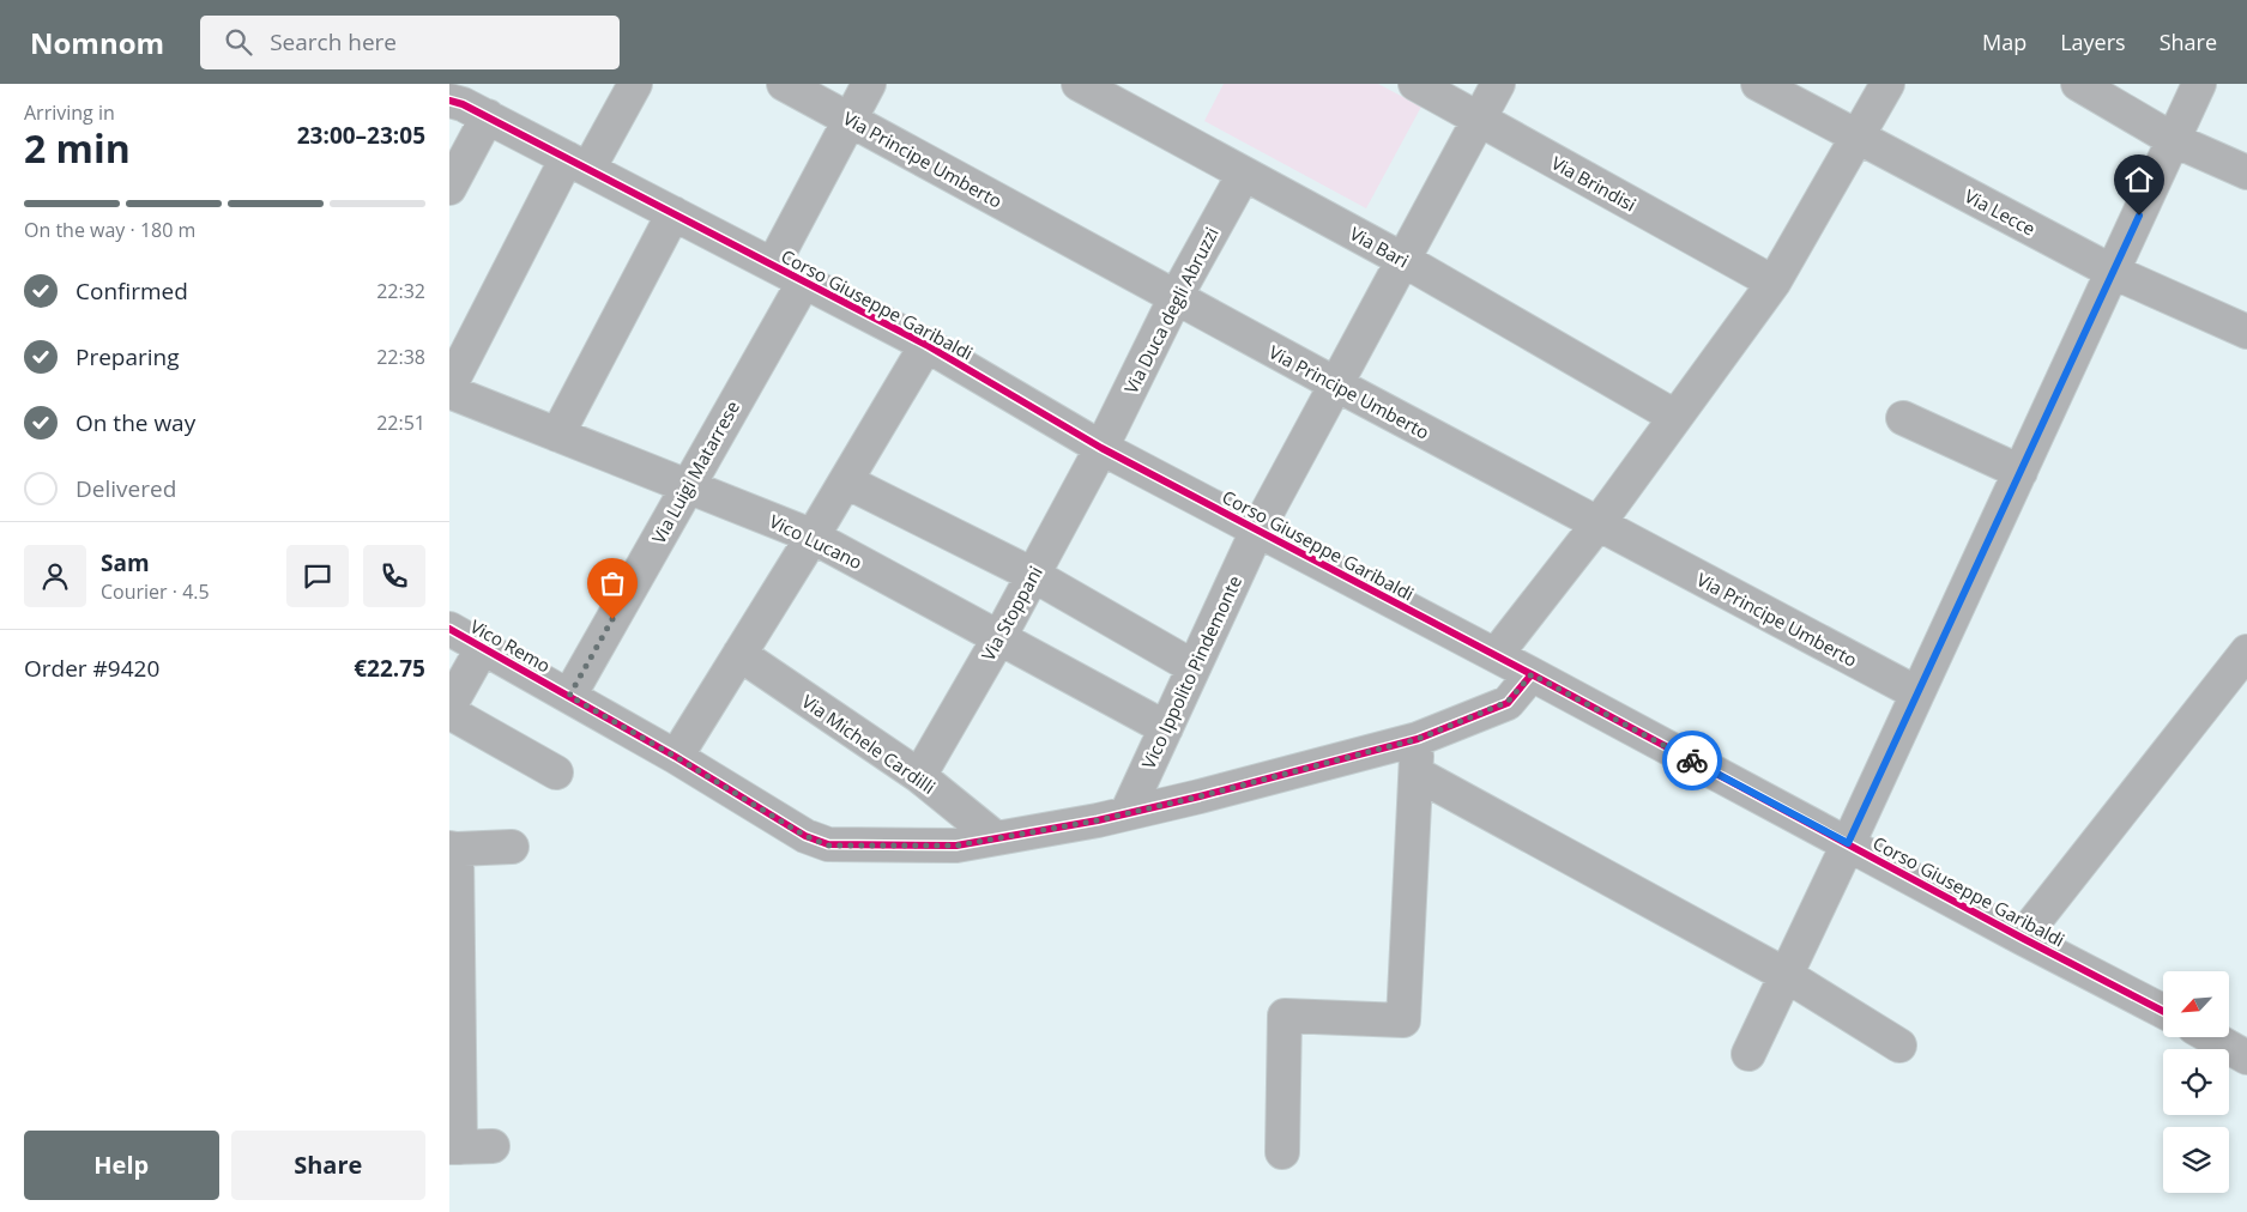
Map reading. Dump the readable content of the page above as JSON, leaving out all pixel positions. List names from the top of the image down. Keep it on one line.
{"streets":{"street":["Via Principe Umberto","Via Brindisi","Via Lecce","Via Bari","Corso Giuseppe Garibaldi","Via Duca degli Abruzzi","Via Luigi Matarrese","Vico Lucano","Via Stoppani","Vico Remo","Vico Ippolito Pindemonte","Via Michele Cardilli"]},"crossings":[["Via Principe Umberto","Via Duca degli Abruzzi"],["Via Principe Umberto","Vico Ippolito Pindemonte"],["Via Brindisi","Vico Ippolito Pindemonte"],["Via Bari","Via Duca degli Abruzzi"],["Via Bari","Vico Ippolito Pindemonte"],["Corso Giuseppe Garibaldi","Via Duca degli Abruzzi"],["Corso Giuseppe Garibaldi","Via Luigi Matarrese"],["Corso Giuseppe Garibaldi","Via Stoppani"],["Corso Giuseppe Garibaldi","Vico Remo"],["Corso Giuseppe Garibaldi","Vico Ippolito Pindemonte"],["Via Duca degli Abruzzi","Via Stoppani"],["Via Luigi Matarrese","Vico Lucano"],["Via Luigi Matarrese","Vico Remo"],["Vico Lucano","Via Stoppani"],["Vico Lucano","Vico Ippolito Pindemonte"],["Via Stoppani","Via Michele Cardilli"],["Vico Remo","Vico Ippolito Pindemonte"],["Vico Remo","Via Michele Cardilli"]],"north":"bottom left","page":{"header":"Nomnom","search":"Search here","nav":["Map","Layers","Share"],"heading":["2 min","Arriving in","23:00–23:05"],"panel":["Sam","Courier · 4.5","Order #9420","€22.75"],"bar":"On the way · 180 m","list":[["Confirmed","22:32"],["Preparing","22:38"],["On the way","22:51"],"Delivered"],"buttons":["Help","Share"]}}
